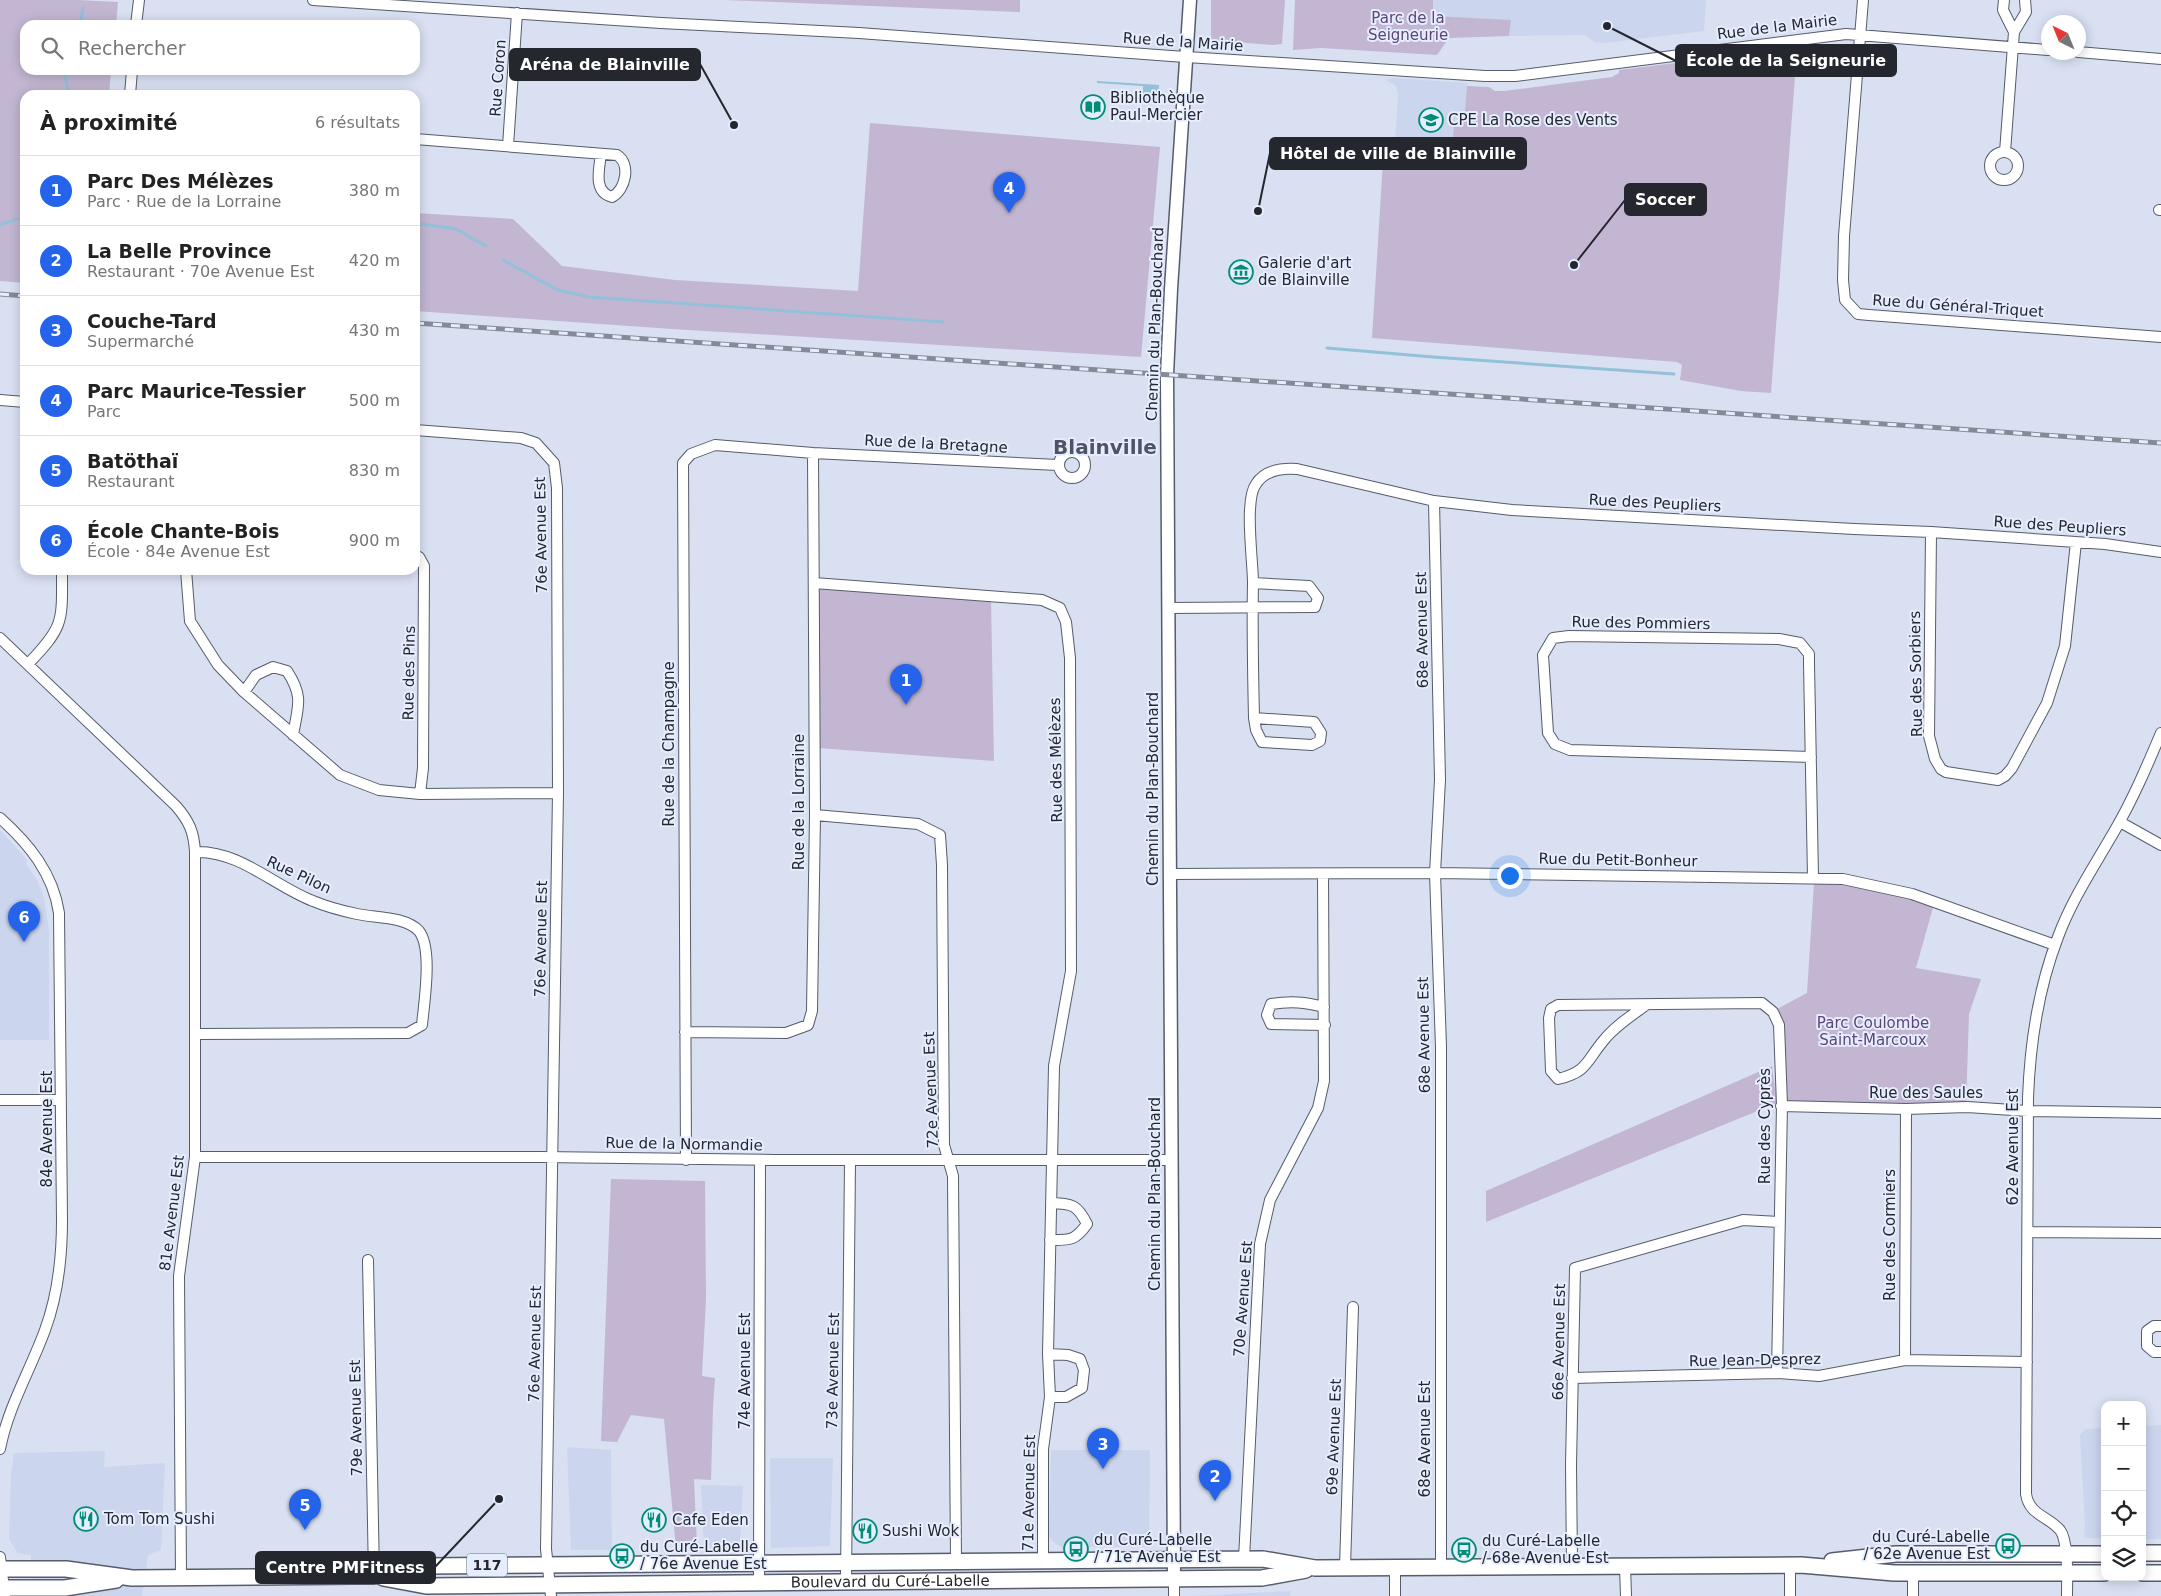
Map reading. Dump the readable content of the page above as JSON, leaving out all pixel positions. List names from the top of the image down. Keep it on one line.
{"streets":{"main road":["117","Boulevard du Curé-Labelle"],"street":["Rue de la Mairie","Rue Coron","Rue du Général-Triquet","Chemin du Plan-Bouchard","Rue de la Bretagne","Rue des Peupliers","76e Avenue Est","Rue des Pommiers","68e Avenue Est","Rue des Pins","Rue des Sorbiers","Rue de la Champagne","Rue des Mélèzes","Rue de la Lorraine","Rue du Petit-Bonheur","Rue Pilon","72e Avenue Est","Rue des Saules","Rue des Cyprès","84e Avenue Est","Rue de la Normandie","62e Avenue Est","81e Avenue Est","Rue des Cormiers","70e Avenue Est","66e Avenue Est","Rue Jean-Desprez","74e Avenue Est","73e Avenue Est","79e Avenue Est","69e Avenue Est","71e Avenue Est"]},"crossings":[["Rue de la Mairie","Rue Coron"],["Rue de la Mairie","Rue du Général-Triquet"],["Rue de la Mairie","Chemin du Plan-Bouchard"],["Chemin du Plan-Bouchard","Rue du Petit-Bonheur"],["Chemin du Plan-Bouchard","Rue de la Normandie"],["Chemin du Plan-Bouchard","Boulevard du Curé-Labelle"],["Rue de la Bretagne","Rue de la Champagne"],["Rue de la Bretagne","Rue de la Lorraine"],["Rue des Peupliers","68e Avenue Est"],["Rue des Peupliers","Rue des Sorbiers"],["76e Avenue Est","Rue de la Normandie"],["76e Avenue Est","Boulevard du Curé-Labelle"],["Rue des Pommiers","Rue du Petit-Bonheur"],["68e Avenue Est","Rue du Petit-Bonheur"],["68e Avenue Est","Boulevard du Curé-Labelle"],["Rue de la Champagne","Rue de la Lorraine"],["Rue de la Champagne","Rue de la Normandie"],["Rue des Mélèzes","Rue de la Lorraine"],["Rue des Mélèzes","Rue de la Normandie"],["Rue des Mélèzes","71e Avenue Est"],["Rue de la Lorraine","72e Avenue Est"],["Rue du Petit-Bonheur","62e Avenue Est"],["Rue du Petit-Bonheur","70e Avenue Est"],["Rue Pilon","81e Avenue Est"],["72e Avenue Est","Rue de la Normandie"],["72e Avenue Est","Boulevard du Curé-Labelle"],["Rue des Saules","Rue des Cyprès"],["Rue des Saules","62e Avenue Est"],["Rue des Saules","Rue des Cormiers"],["Rue des Cyprès","66e Avenue Est"],["Rue des Cyprès","Rue Jean-Desprez"],["Rue de la Normandie","81e Avenue Est"],["Rue de la Normandie","74e Avenue Est"],["Rue de la Normandie","73e Avenue Est"],["Rue de la Normandie","71e Avenue Est"],["62e Avenue Est","Rue Jean-Desprez"],["62e Avenue Est","Boulevard du Curé-Labelle"],["81e Avenue Est","Boulevard du Curé-Labelle"],["Rue des Cormiers","Rue Jean-Desprez"],["70e Avenue Est","Boulevard du Curé-Labelle"],["66e Avenue Est","Rue Jean-Desprez"],["66e Avenue Est","Boulevard du Curé-Labelle"],["74e Avenue Est","Boulevard du Curé-Labelle"],["73e Avenue Est","Boulevard du Curé-Labelle"],["79e Avenue Est","Boulevard du Curé-Labelle"],["69e Avenue Est","Boulevard du Curé-Labelle"],["71e Avenue Est","Boulevard du Curé-Labelle"]],"districts":["Blainville"],"parks":["Parc de la Seigneurie","Parc Coulombe Saint-Marcoux"],"places":{"other":["École de la Seigneurie","Aréna de Blainville","Hôtel de ville de Blainville","Soccer","Centre PMFitness"],"library":["Bibliothèque Paul-Mercier"],"school or university":["CPE La Rose des Vents"],"museum":["Galerie d'art de Blainville"],"restaurant":["Tom Tom Sushi","Cafe Eden","Sushi Wok"],"bus stop":["du Curé-Labelle / 62e Avenue Est","du Curé-Labelle / 71e Avenue Est","du Curé-Labelle / 68e Avenue Est","du Curé-Labelle / 76e Avenue Est"]},"north":"top left","page":{"search":"Rechercher","heading":["À proximité","6 résultats"],"list":[{"mark":"1","name":"Parc Des Mélèzes","note":"Parc · Rue de la Lorraine","value":"380 m"},{"mark":"2","name":"La Belle Province","note":"Restaurant · 70e Avenue Est","value":"420 m"},{"mark":"3","name":"Couche-Tard","note":"Supermarché","value":"430 m"},{"mark":"4","name":"Parc Maurice-Tessier","note":"Parc","value":"500 m"},{"mark":"5","name":"Batöthaï","note":"Restaurant","value":"830 m"},{"mark":"6","name":"École Chante-Bois","note":"École · 84e Avenue Est","value":"900 m"}],"pins":["4","1","6","3","2","5"],"map_buttons":["+","−"]}}
